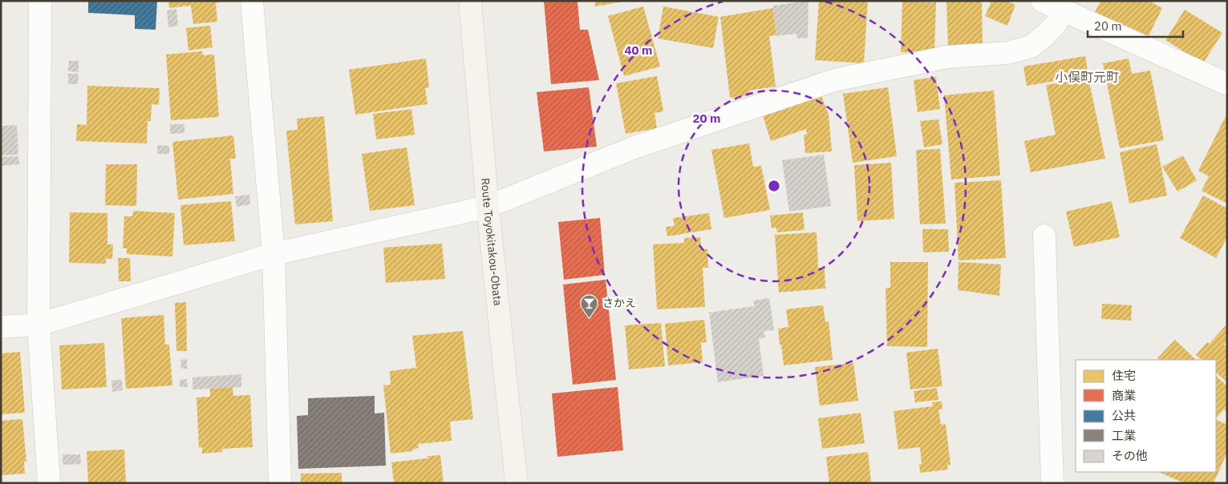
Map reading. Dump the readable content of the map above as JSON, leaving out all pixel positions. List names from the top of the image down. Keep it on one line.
{"streets":{"main road":["Route Toyokitakou-Obata"]},"districts":["小俣町元町"],"places":{"bar":["さかえ"]},"legend":["住宅","商業","公共","工業","その他"],"scale_bar":"20 m","rings":["40 m","20 m"]}
